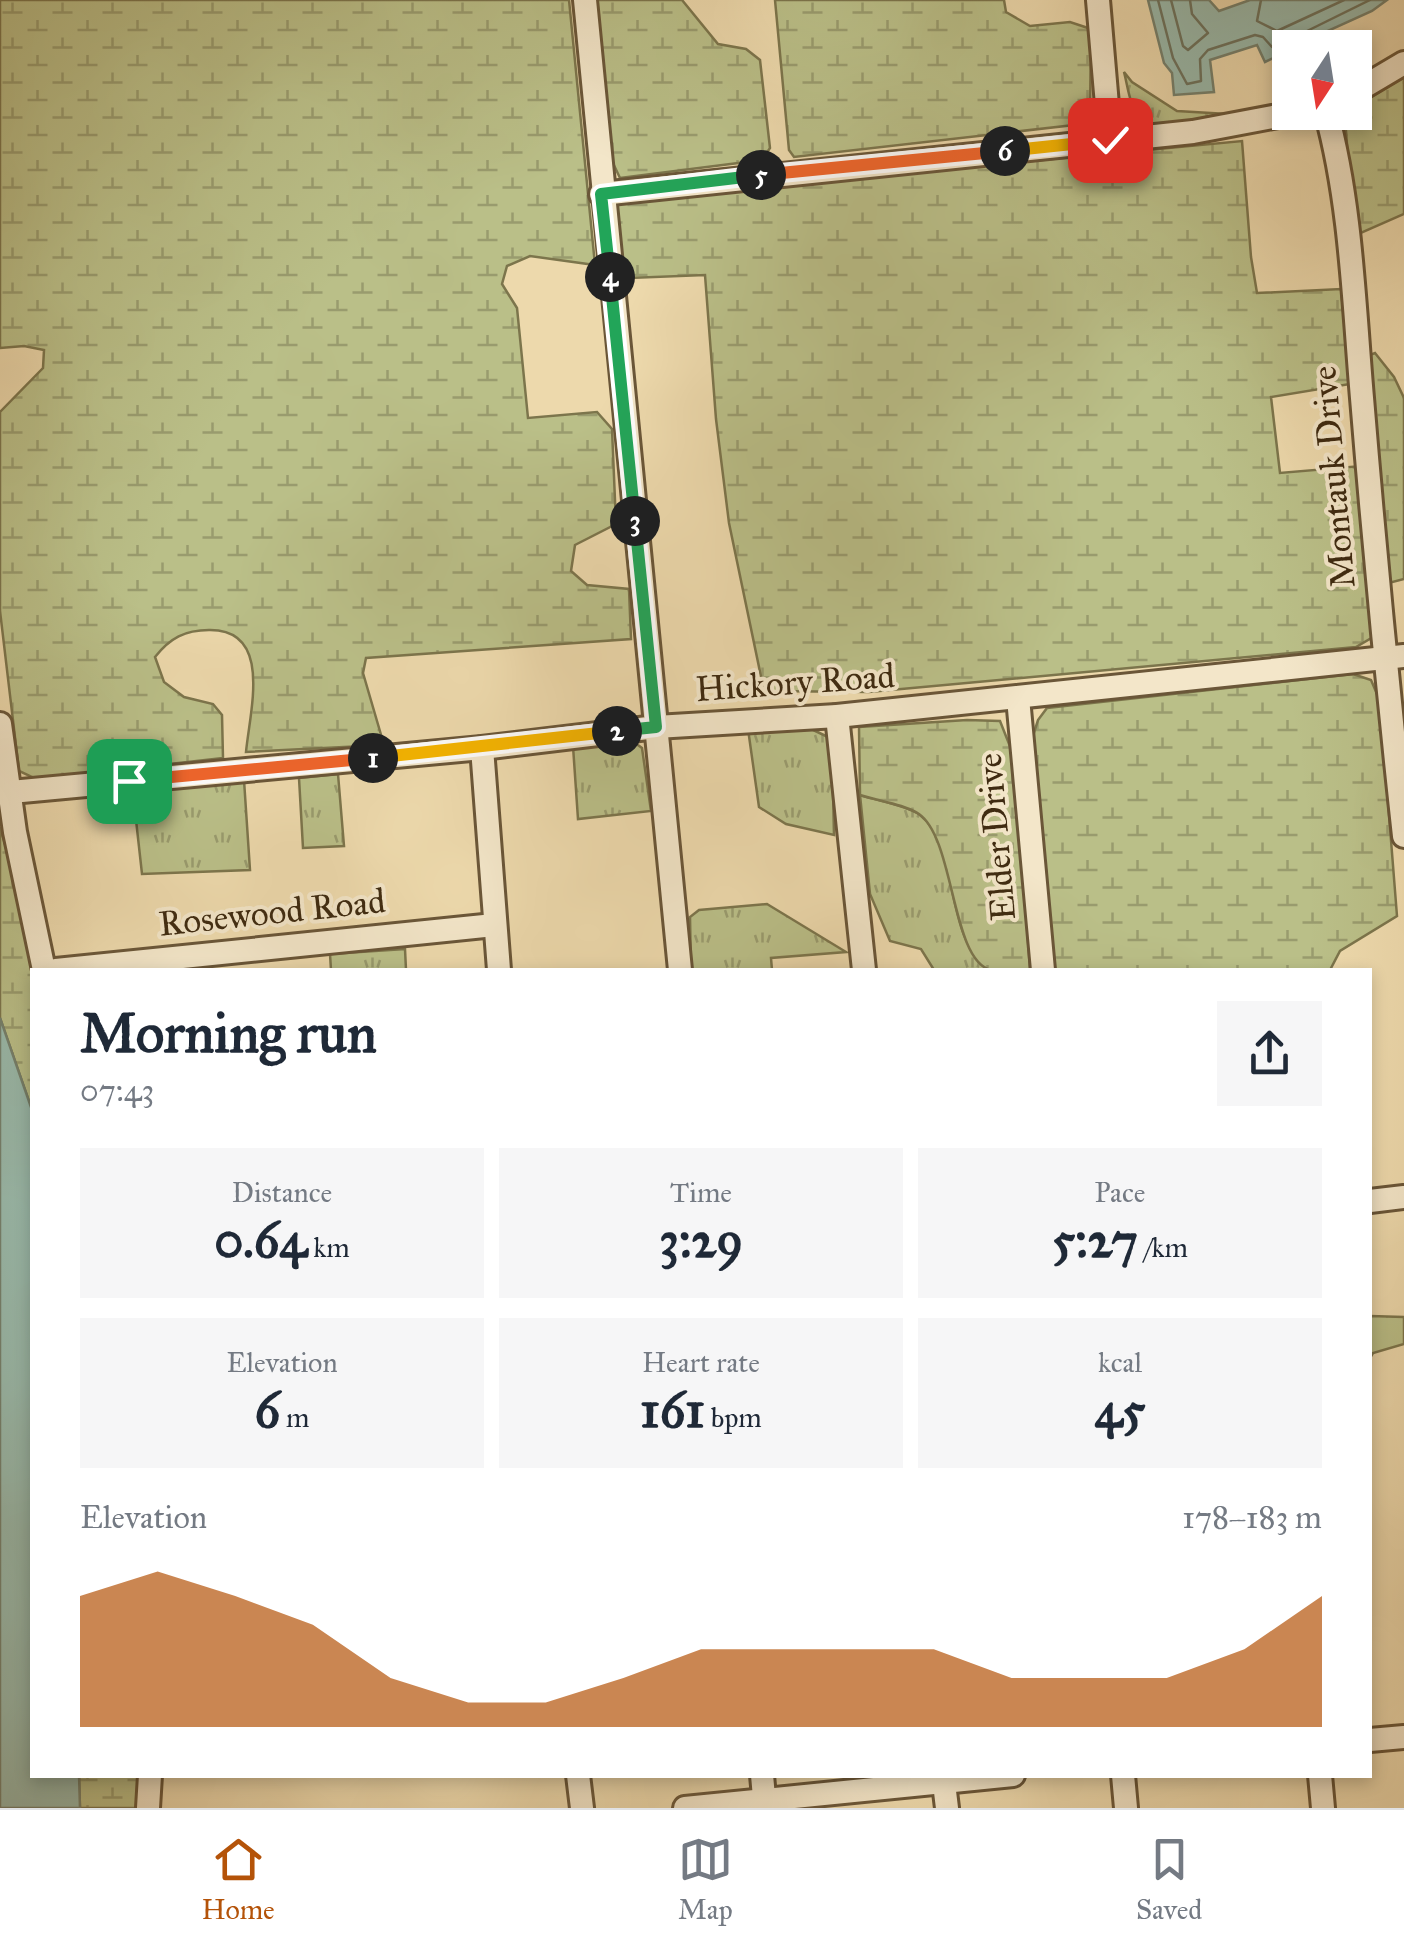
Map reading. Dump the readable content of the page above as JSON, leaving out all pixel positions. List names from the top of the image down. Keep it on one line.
{"streets":{"street":["Montauk Drive","Hickory Road","Elder Drive","Rosewood Road"]},"crossings":[["Montauk Drive","Hickory Road"],["Hickory Road","Elder Drive"]],"north":"bottom","page":{"pins":["6","5","4","3","2","1"],"heading":["Morning run","07:43"],"stats":[["Distance","0.64 km"],["Time","3:29"],["Pace","5:27 /km"],["Elevation","6 m"],["Heart rate","161 bpm"],["kcal","45"]],"chart":["Elevation","178–183 m"],"tabs":["Home","Map","Saved"]}}
